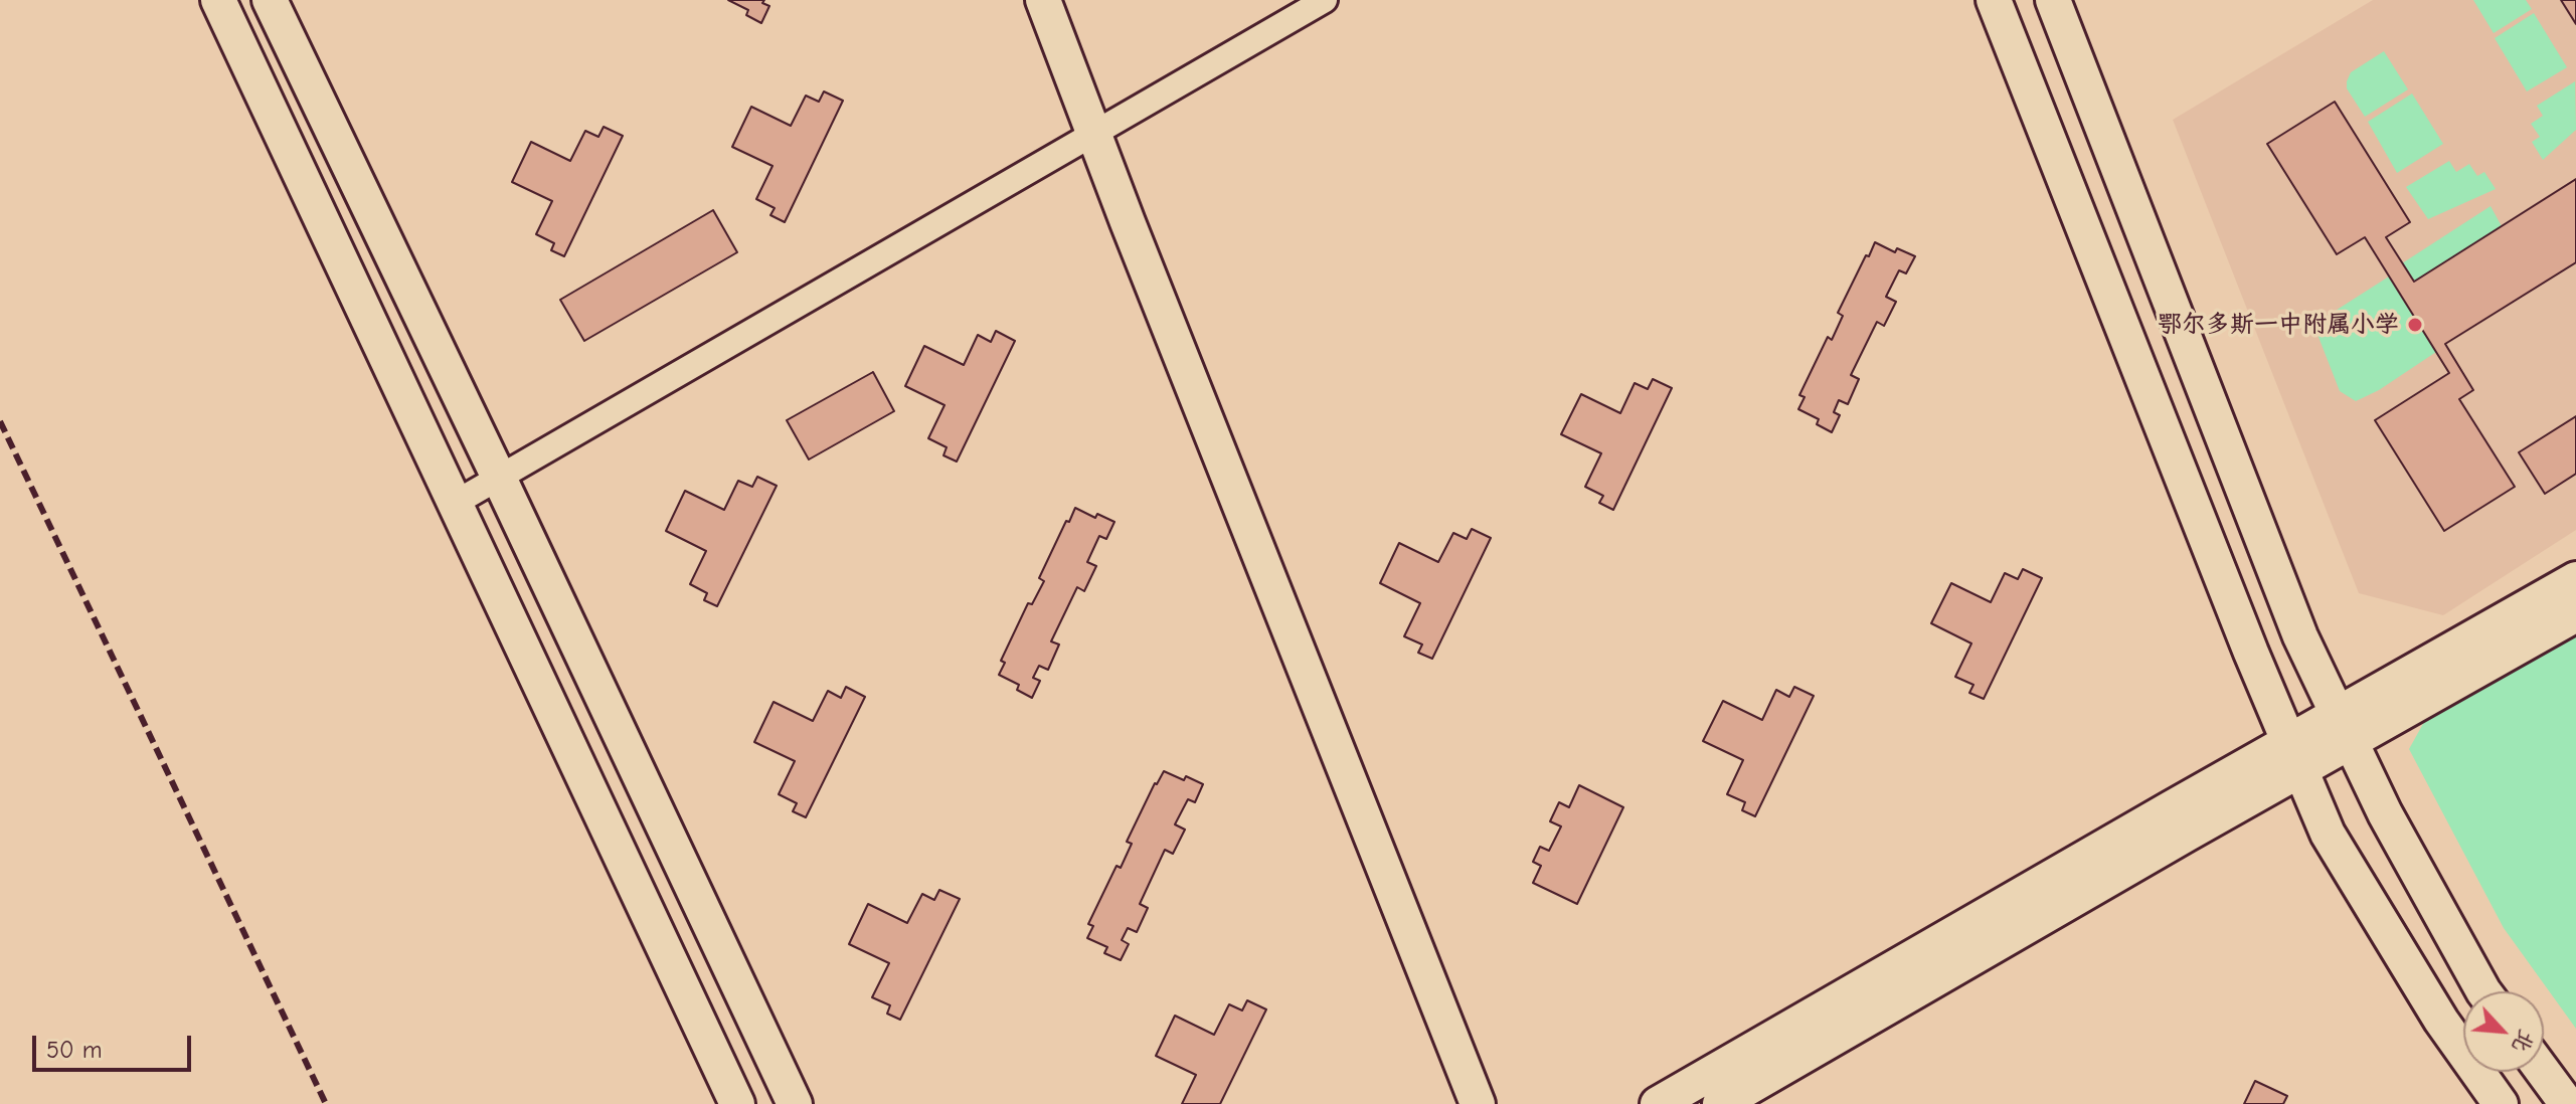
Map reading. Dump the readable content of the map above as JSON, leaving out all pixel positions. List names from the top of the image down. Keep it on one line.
{"places":["鄂尔多斯一中附属小学"],"scale_bar":"50 m","north":"bottom right"}
